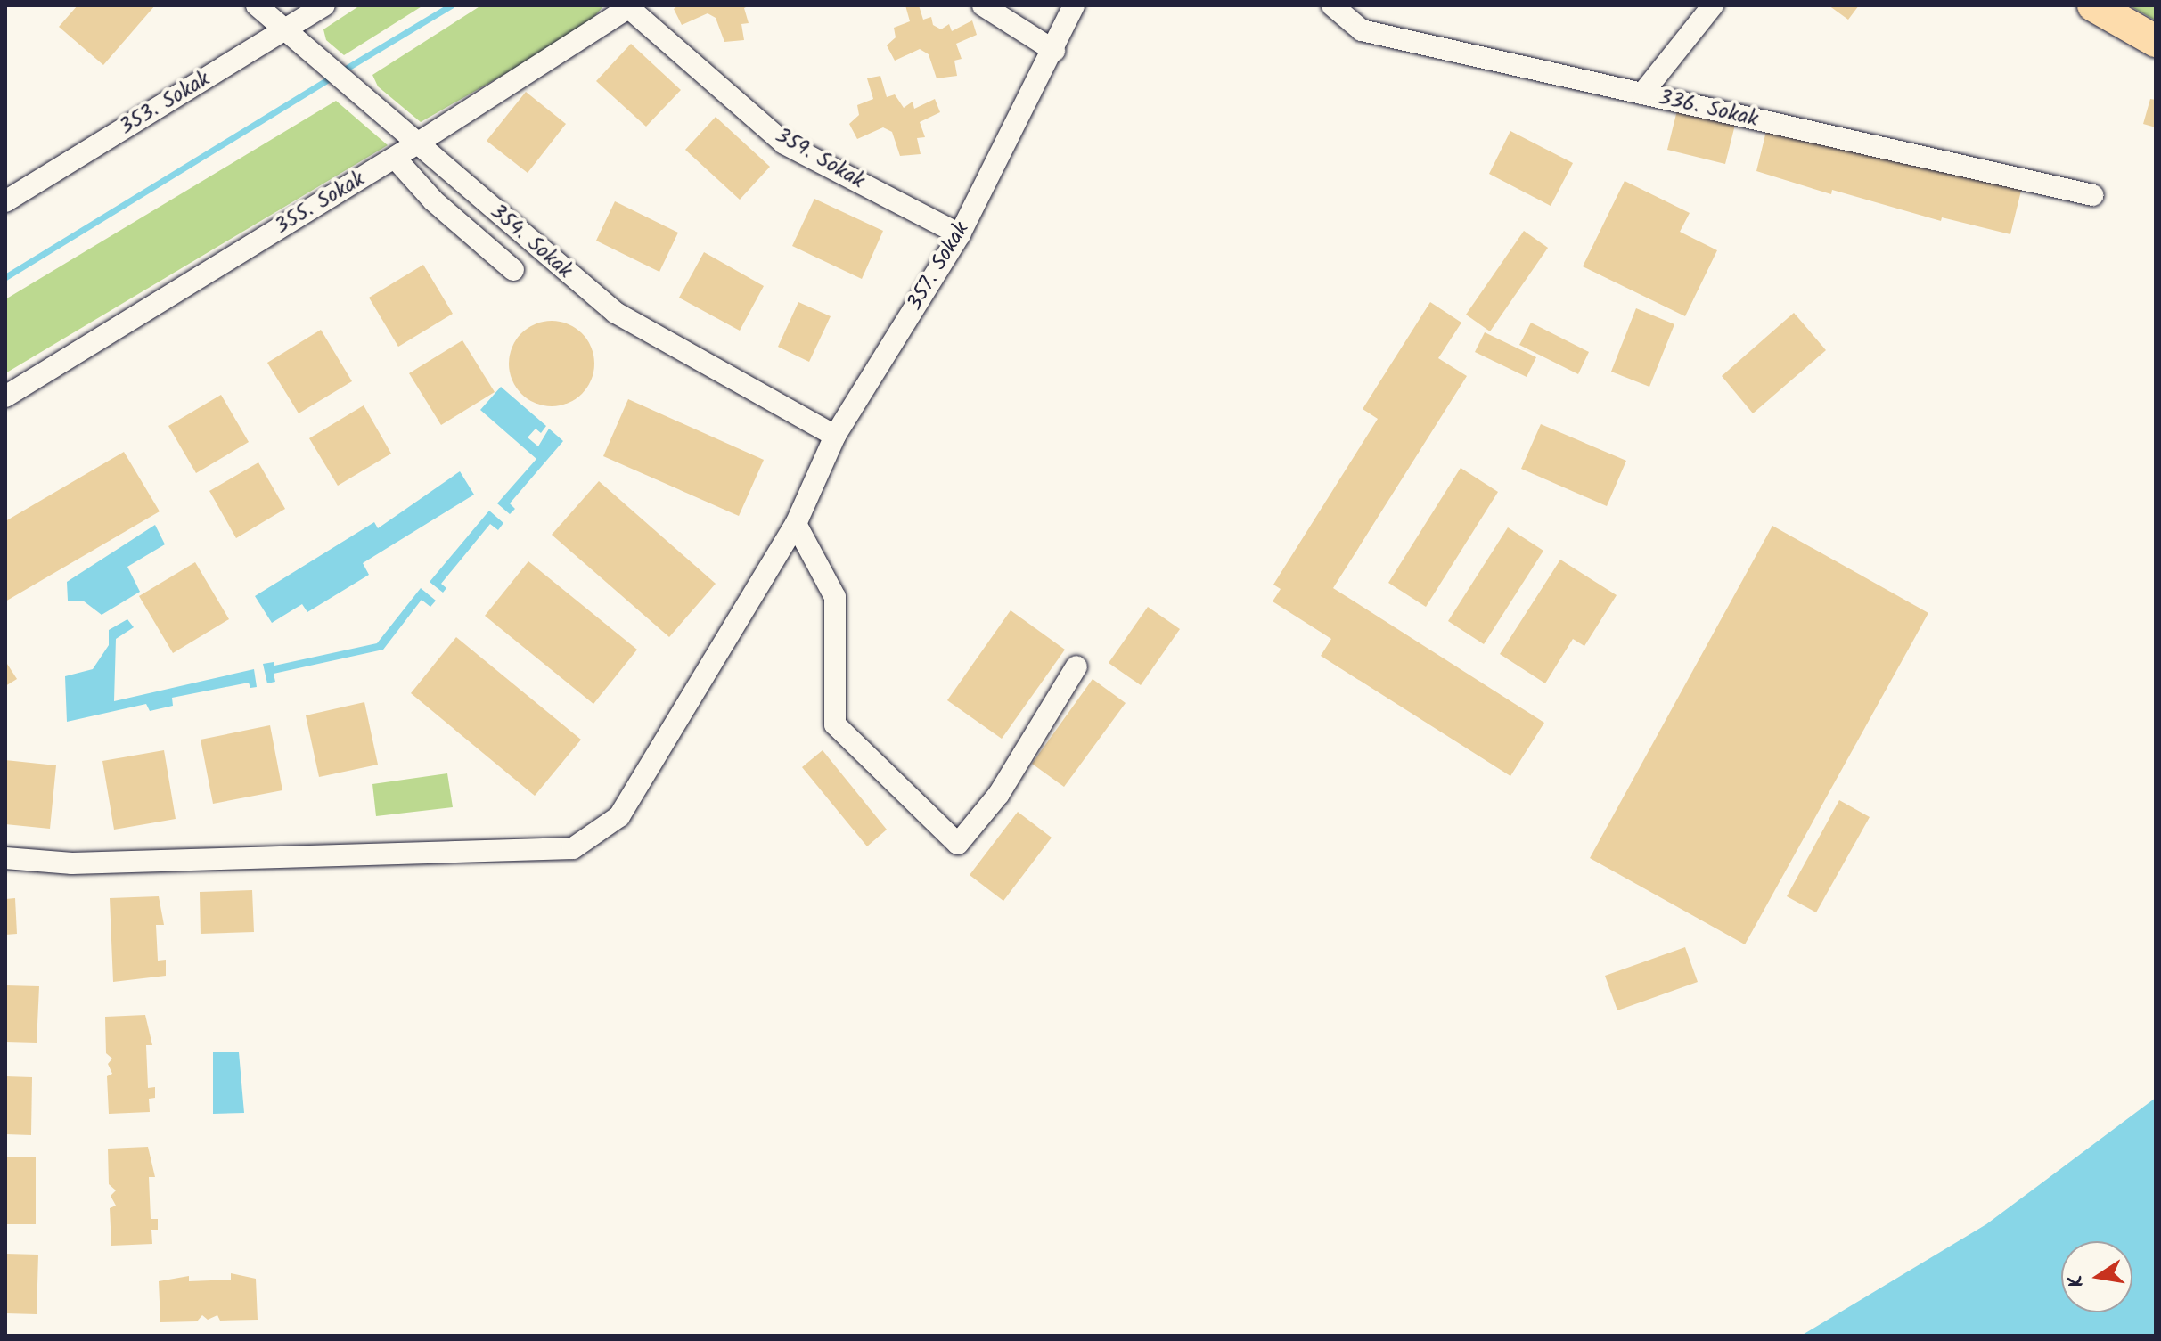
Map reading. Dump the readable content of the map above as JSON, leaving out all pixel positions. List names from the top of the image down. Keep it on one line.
{"streets":{"street":["353. Sokak","336. Sokak","359. Sokak","355. Sokak","354. Sokak","357. Sokak"]},"crossings":[["353. Sokak","354. Sokak"],["359. Sokak","355. Sokak"],["359. Sokak","357. Sokak"],["355. Sokak","354. Sokak"],["354. Sokak","357. Sokak"]],"north":"left"}
